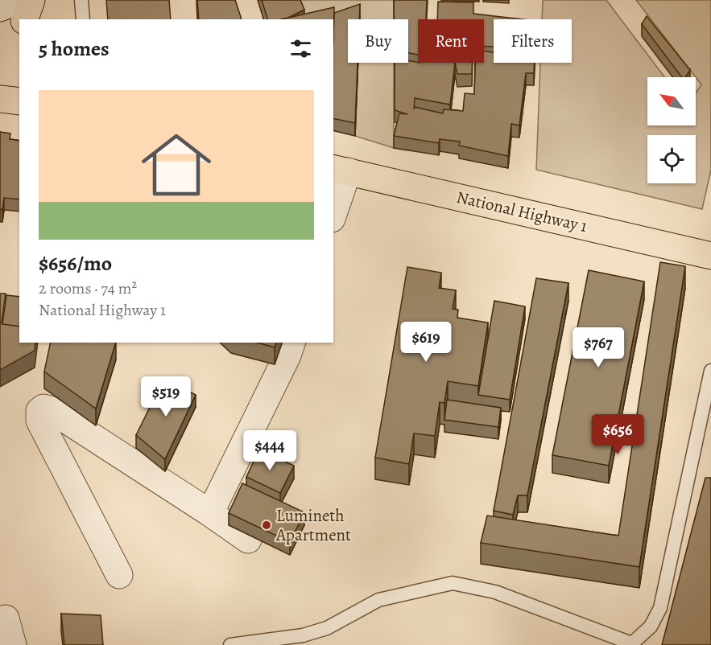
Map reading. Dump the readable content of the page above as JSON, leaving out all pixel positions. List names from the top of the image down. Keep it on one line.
{"streets":{"highway":["National Highway 1"]},"places":["Lumineth Apartment"],"north":"top left","page":{"chip":["Buy","Rent","Filters"],"heading":"5 homes","list":[{"name":"$656/mo","note":"2 rooms · 74 m² · National Highway 1"}],"price":["$619","$767","$519","$656","$444"]}}
